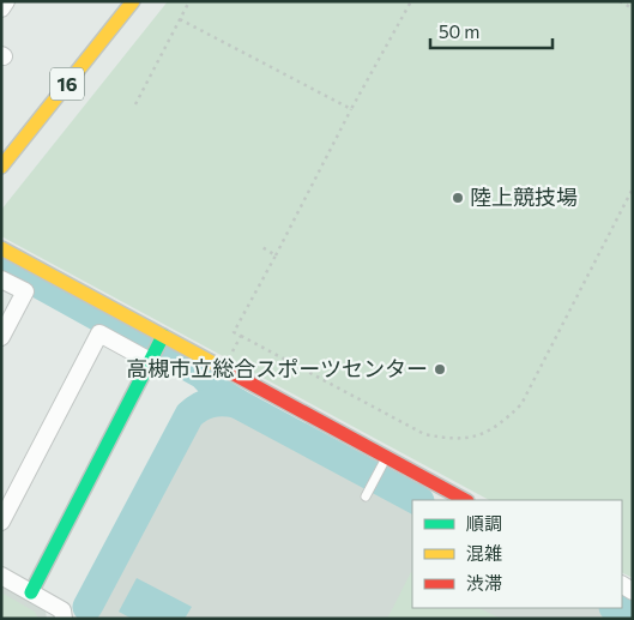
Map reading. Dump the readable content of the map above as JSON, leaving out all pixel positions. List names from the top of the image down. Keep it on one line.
{"streets":{"street":["16"]},"places":["陸上競技場","高槻市立総合スポーツセンター"],"legend":["順調","混雑","渋滞"],"scale_bar":"50 m"}
